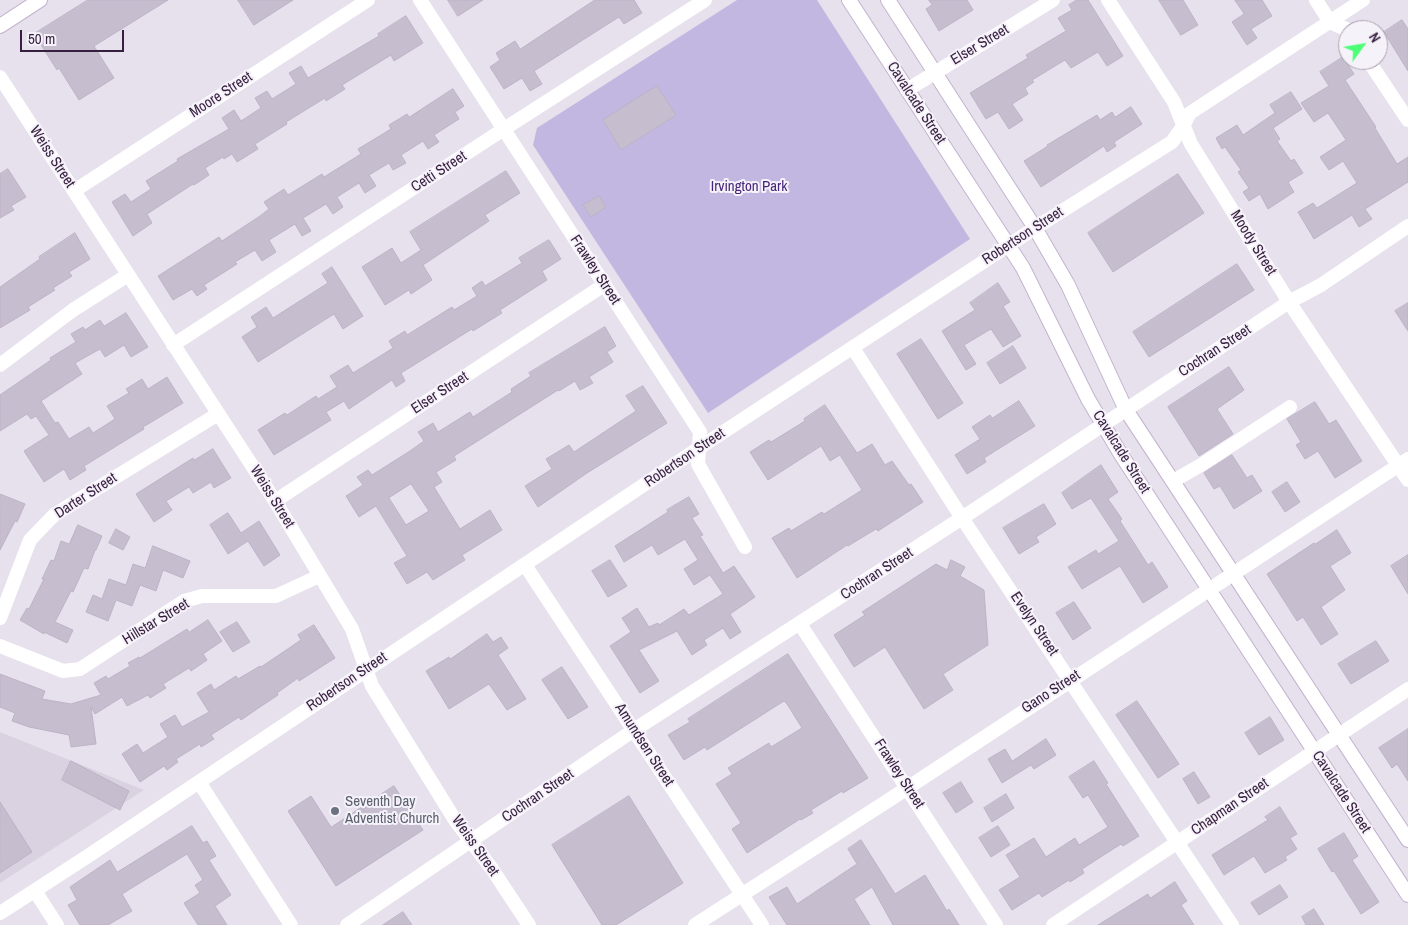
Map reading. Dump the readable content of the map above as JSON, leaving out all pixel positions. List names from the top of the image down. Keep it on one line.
{"streets":{"street":["Elser Street","Moore Street","Cavalcade Street","Weiss Street","Cetti Street","Robertson Street","Moody Street","Frawley Street","Cochran Street","Darter Street","Hillstar Street","Evelyn Street","Gano Street","Amundsen Street","Chapman Street"]},"crossings":[["Elser Street","Cavalcade Street"],["Elser Street","Weiss Street"],["Elser Street","Frawley Street"],["Moore Street","Weiss Street"],["Cavalcade Street","Robertson Street"],["Cavalcade Street","Cochran Street"],["Cavalcade Street","Gano Street"],["Cavalcade Street","Chapman Street"],["Weiss Street","Cetti Street"],["Weiss Street","Robertson Street"],["Weiss Street","Cochran Street"],["Weiss Street","Darter Street"],["Weiss Street","Hillstar Street"],["Cetti Street","Frawley Street"],["Robertson Street","Moody Street"],["Robertson Street","Frawley Street"],["Robertson Street","Evelyn Street"],["Robertson Street","Amundsen Street"],["Moody Street","Cochran Street"],["Moody Street","Gano Street"],["Frawley Street","Cochran Street"],["Frawley Street","Gano Street"],["Cochran Street","Evelyn Street"],["Cochran Street","Amundsen Street"],["Evelyn Street","Gano Street"],["Evelyn Street","Chapman Street"],["Gano Street","Amundsen Street"]],"parks":["Irvington Park"],"places":["Seventh Day Adventist Church"],"scale_bar":"50 m","north":"top right"}
